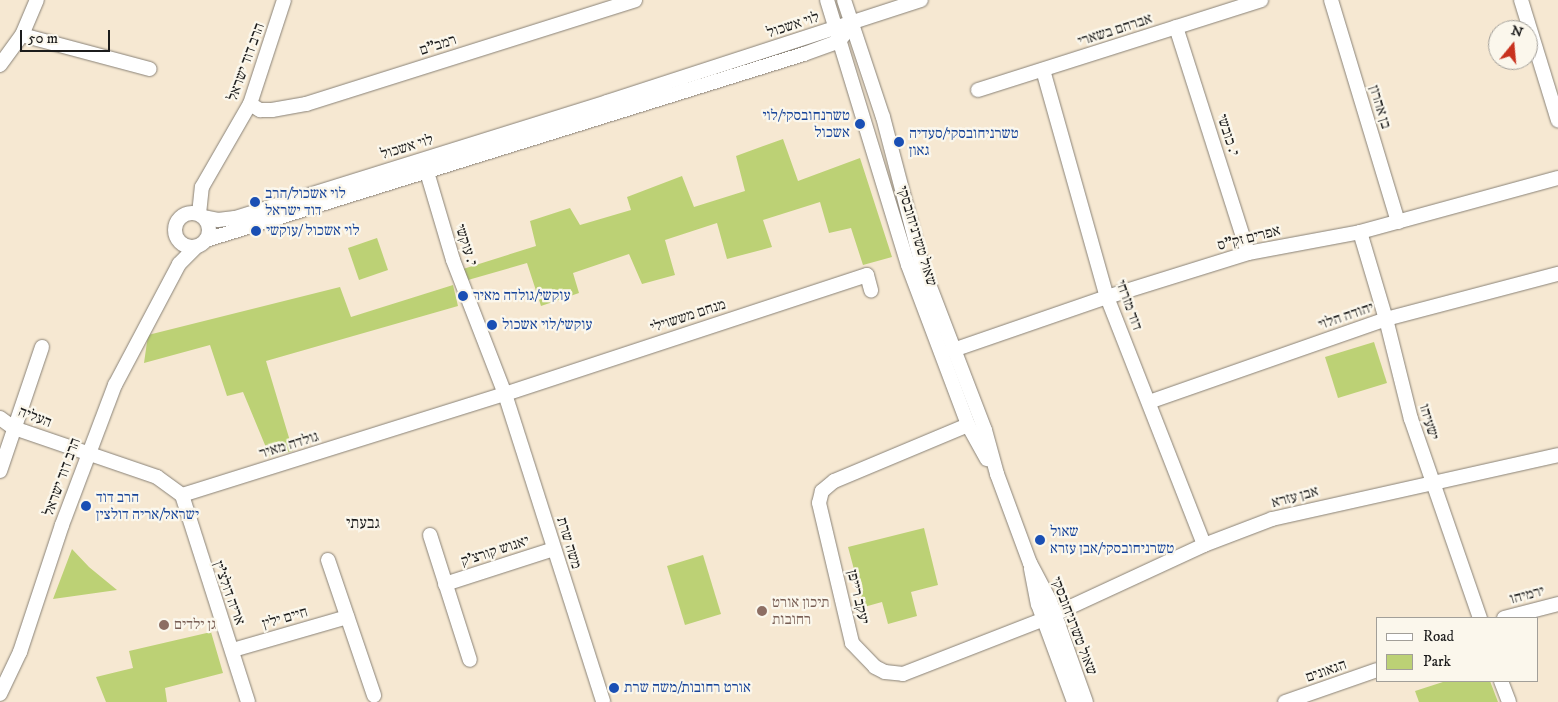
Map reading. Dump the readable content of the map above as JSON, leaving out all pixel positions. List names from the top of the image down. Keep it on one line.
{"streets":{"street":["לוי אשכול","אברהם בשארי","רמב\"ם","הרב דוד ישראל","בן אהרון","י. כובשי","שאול טשרניחובסקי","אפרים זק\"ס","י. עוקשי","דוד מזרחי","מנחם מששוילי","יהודה הלוי","העליה","ישעיהו","גולדה מאיר","אבן עזרא","משה שרת","יאנוש קורצ'ק","אריה דולצ'ין","ירמיהו","יעקב רייפן","חיים ילין","הגאונים"]},"crossings":[["לוי אשכול","הרב דוד ישראל"],["לוי אשכול","שאול טשרניחובסקי"],["לוי אשכול","י. עוקשי"],["אברהם בשארי","י. כובשי"],["אברהם בשארי","דוד מזרחי"],["רמב\"ם","הרב דוד ישראל"],["הרב דוד ישראל","העליה"],["בן אהרון","אפרים זק\"ס"],["י. כובשי","אפרים זק\"ס"],["שאול טשרניחובסקי","אפרים זק\"ס"],["שאול טשרניחובסקי","אבן עזרא"],["שאול טשרניחובסקי","יעקב רייפן"],["אפרים זק\"ס","דוד מזרחי"],["אפרים זק\"ס","ישעיהו"],["י. עוקשי","מנחם מששוילי"],["י. עוקשי","גולדה מאיר"],["י. עוקשי","משה שרת"],["דוד מזרחי","יהודה הלוי"],["דוד מזרחי","אבן עזרא"],["מנחם מששוילי","גולדה מאיר"],["מנחם מששוילי","משה שרת"],["יהודה הלוי","ישעיהו"],["ישעיהו","אבן עזרא"],["גולדה מאיר","משה שרת"],["גולדה מאיר","אריה דולצ'ין"],["אבן עזרא","יעקב רייפן"],["משה שרת","יאנוש קורצ'ק"],["אריה דולצ'ין","חיים ילין"]],"districts":["גבעתי"],"places":["טשרנחובסקי/לוי אשכול","טשרניחובסקי/סעדיה גאון","לוי אשכול/הרב דוד ישראל","לוי אשכול /עוקשי","עוקשי/גולדה מאיר","עוקשי/לוי אשכול","הרב דוד ישראל/אריה דולצין","שאול טשרניחובסקי/אבן עזרא","תיכון אורט רחובות","גן ילדים","אורט רחובות/משה שרת"],"legend":["Road","Park"],"scale_bar":"50 m","north":"top"}
